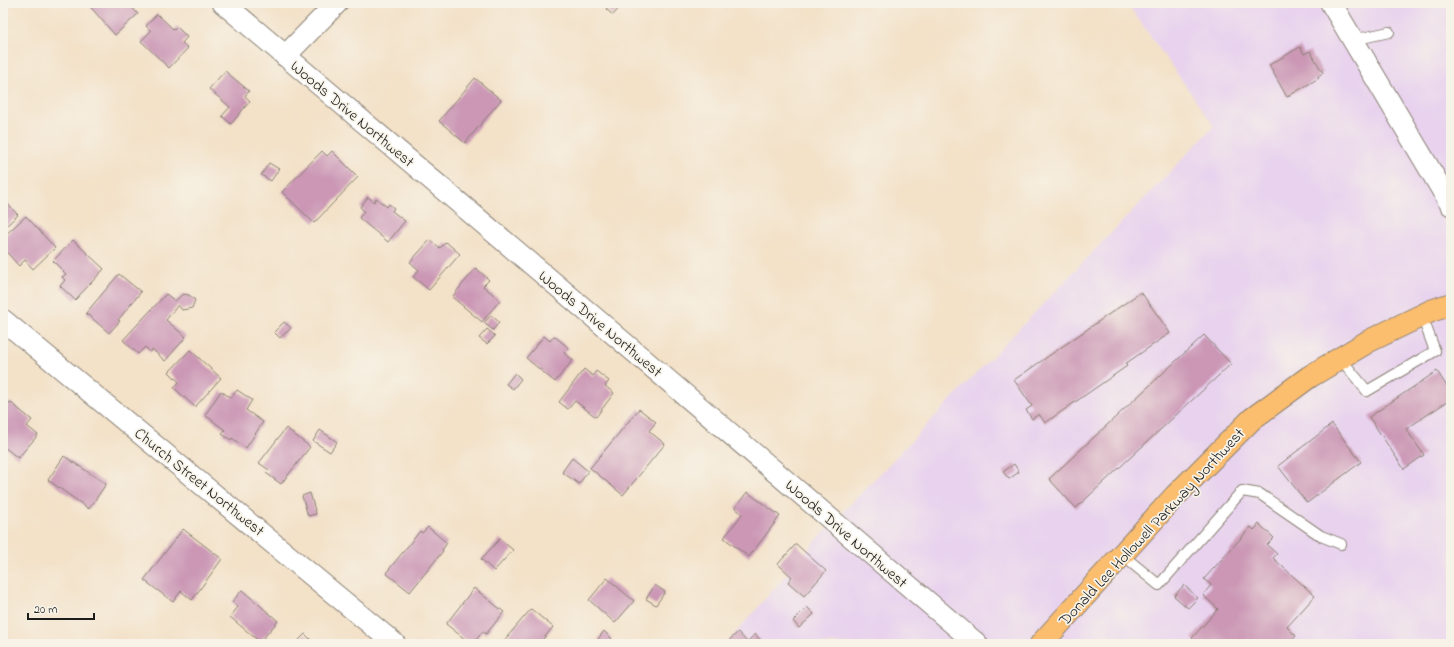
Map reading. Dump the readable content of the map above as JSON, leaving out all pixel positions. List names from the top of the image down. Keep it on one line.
{"streets":{"main road":["Donald Lee Hollowell Parkway Northwest"],"street":["Woods Drive Northwest","Church Street Northwest"]},"scale_bar":"20 m"}
